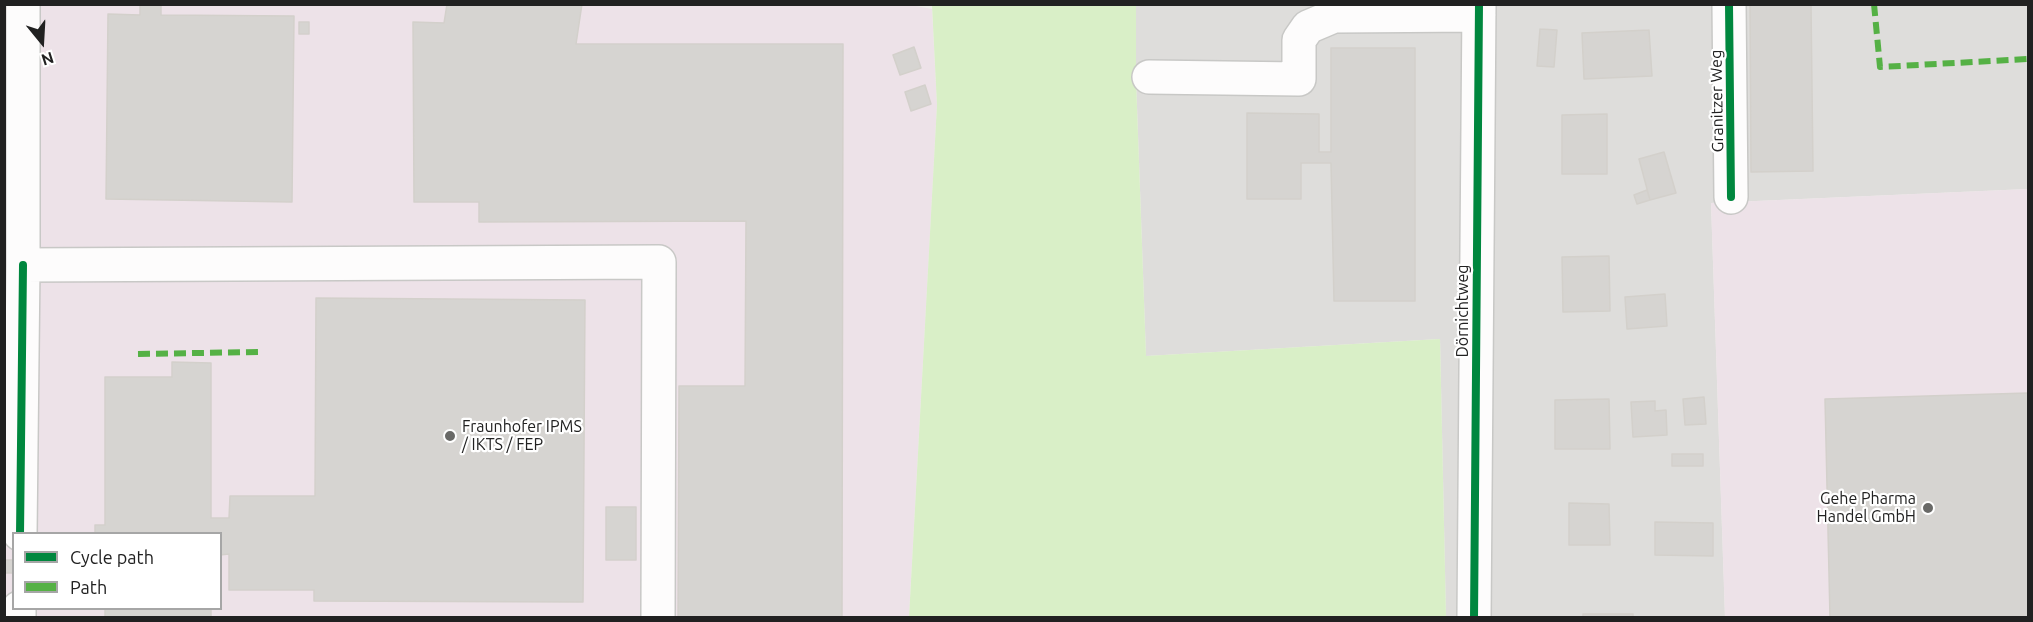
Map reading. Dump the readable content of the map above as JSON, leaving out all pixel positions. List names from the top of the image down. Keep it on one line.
{"streets":{"street":["Granitzer Weg","Dörnichtweg"]},"places":["Fraunhofer IPMS / IKTS / FEP","Gehe Pharma Handel GmbH"],"legend":["Cycle path","Path"],"north":"bottom"}
